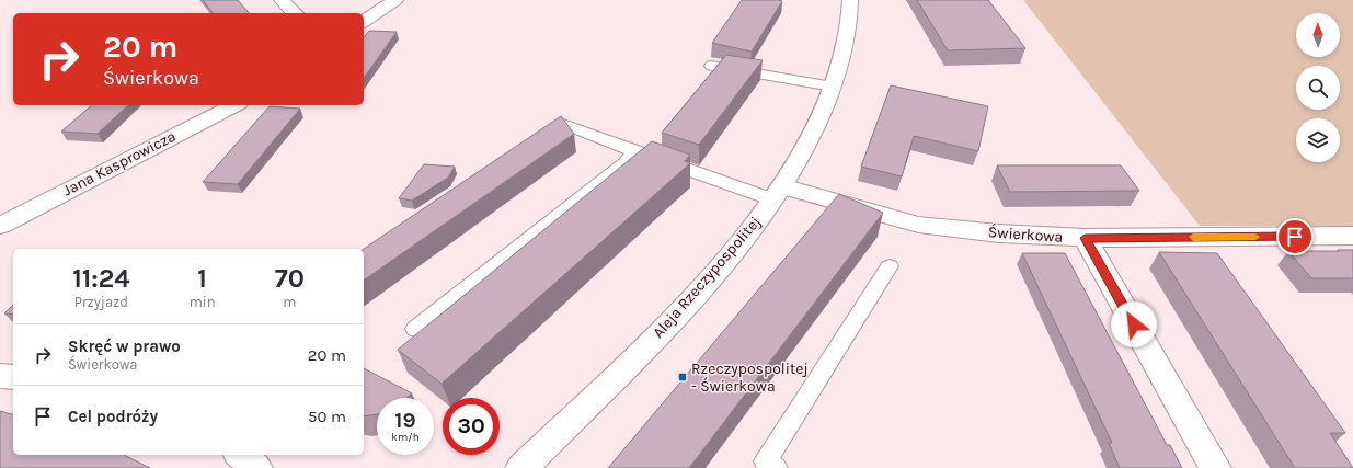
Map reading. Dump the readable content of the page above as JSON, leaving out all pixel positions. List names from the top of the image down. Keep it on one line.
{"streets":{"street":["Jana Kasprowicza","Świerkowa","Aleja Rzeczypospolitej"]},"crossings":[["Świerkowa","Aleja Rzeczypospolitej"]],"places":{"transit":["Rzeczypospolitej - Świerkowa"]},"north":"top","page":{"turn":["20 m","Świerkowa"],"eta":["11:24","Przyjazd","1","min","70","m"],"list":[{"name":"Skręć w prawo","note":"Świerkowa","value":"20 m"},{"name":"Cel podróży","value":"50 m"}],"speed":"19 km/h","limit":"30"}}
